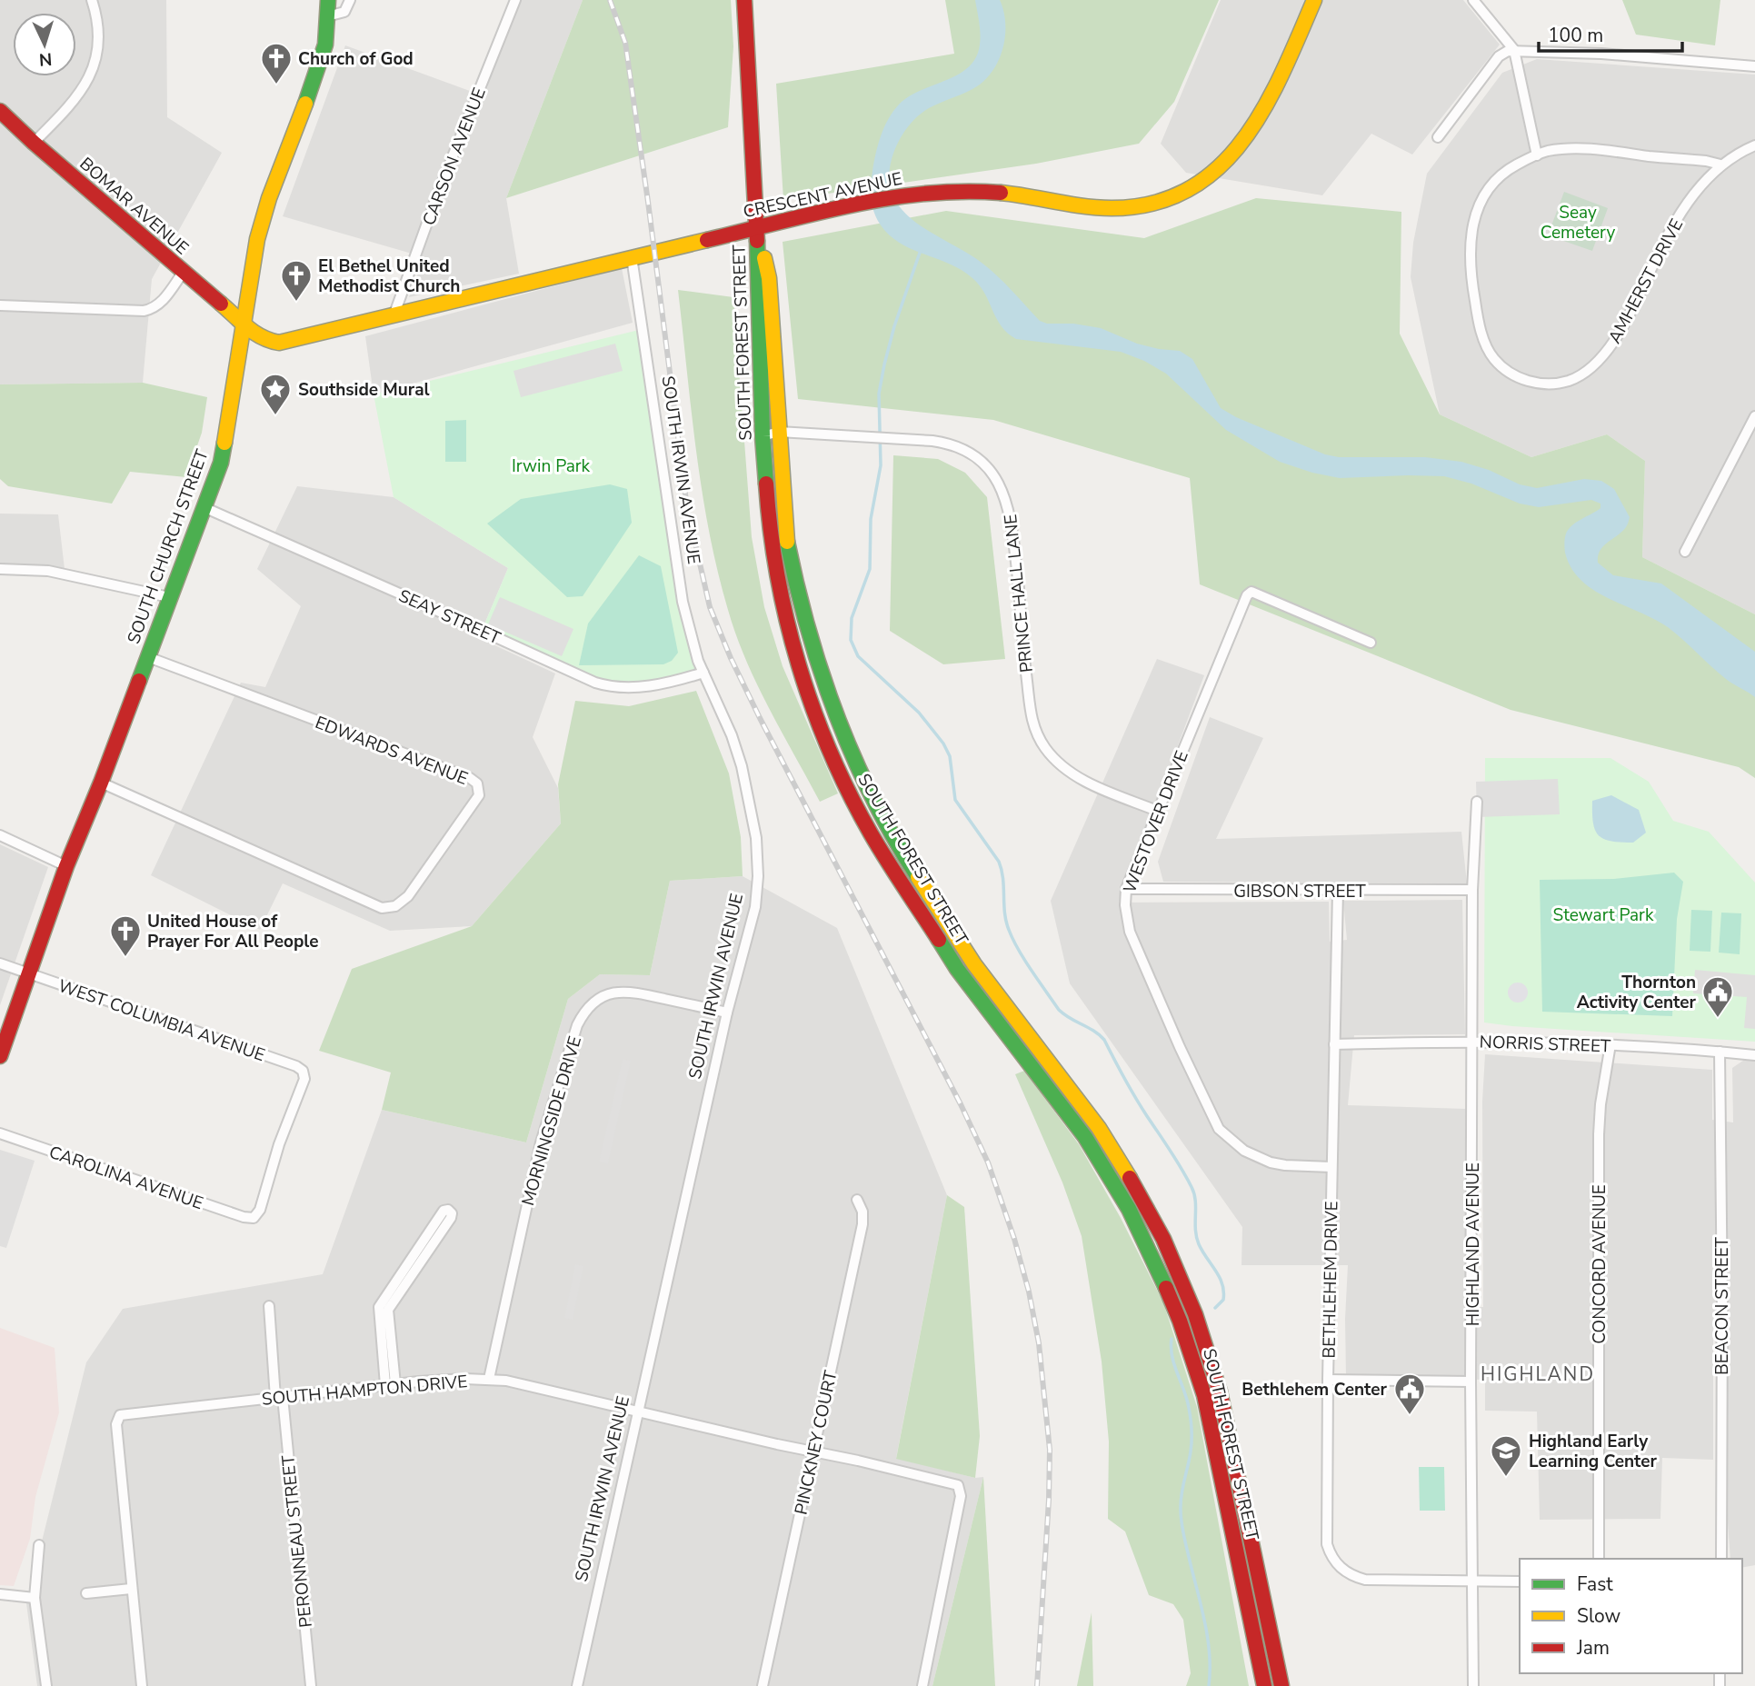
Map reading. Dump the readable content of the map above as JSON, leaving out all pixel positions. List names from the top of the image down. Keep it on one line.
{"streets":{"street":["CARSON AVENUE","CRESCENT AVENUE","BOMAR AVENUE","AMHERST DRIVE","SOUTH FOREST STREET","SOUTH IRWIN AVENUE","SOUTH CHURCH STREET","PRINCE HALL LANE","SEAY STREET","EDWARDS AVENUE","WESTOVER DRIVE","GIBSON STREET","WEST COLUMBIA AVENUE","NORRIS STREET","MORNINGSIDE DRIVE","CAROLINA AVENUE","HIGHLAND AVENUE","CONCORD AVENUE","BETHLEHEM DRIVE","BEACON STREET","SOUTH HAMPTON DRIVE","PINCKNEY COURT","PERONNEAU STREET"]},"crossings":[["CARSON AVENUE","CRESCENT AVENUE"],["CRESCENT AVENUE","BOMAR AVENUE"],["CRESCENT AVENUE","SOUTH FOREST STREET"],["CRESCENT AVENUE","SOUTH IRWIN AVENUE"],["CRESCENT AVENUE","SOUTH CHURCH STREET"],["BOMAR AVENUE","SOUTH CHURCH STREET"],["SOUTH FOREST STREET","PRINCE HALL LANE"],["SOUTH IRWIN AVENUE","SEAY STREET"],["SOUTH IRWIN AVENUE","MORNINGSIDE DRIVE"],["SOUTH IRWIN AVENUE","SOUTH HAMPTON DRIVE"],["SOUTH CHURCH STREET","SEAY STREET"],["SOUTH CHURCH STREET","EDWARDS AVENUE"],["SOUTH CHURCH STREET","WEST COLUMBIA AVENUE"],["PRINCE HALL LANE","WESTOVER DRIVE"],["WESTOVER DRIVE","GIBSON STREET"],["WESTOVER DRIVE","BETHLEHEM DRIVE"],["GIBSON STREET","HIGHLAND AVENUE"],["GIBSON STREET","BETHLEHEM DRIVE"],["WEST COLUMBIA AVENUE","CAROLINA AVENUE"],["NORRIS STREET","HIGHLAND AVENUE"],["NORRIS STREET","CONCORD AVENUE"],["NORRIS STREET","BETHLEHEM DRIVE"],["NORRIS STREET","BEACON STREET"],["MORNINGSIDE DRIVE","SOUTH HAMPTON DRIVE"],["HIGHLAND AVENUE","BETHLEHEM DRIVE"],["SOUTH HAMPTON DRIVE","PINCKNEY COURT"],["SOUTH HAMPTON DRIVE","PERONNEAU STREET"]],"districts":["HIGHLAND"],"parks":["Seay Cemetery","Irwin Park","Stewart Park"],"places":{"church":["Church of God","El Bethel United Methodist Church","United House of Prayer For All People"],"place":["Southside Mural"],"public building":["Thornton Activity Center","Bethlehem Center"],"school or university":["Highland Early Learning Center"]},"legend":["Fast","Slow","Jam"],"scale_bar":"100 m","north":"bottom"}
